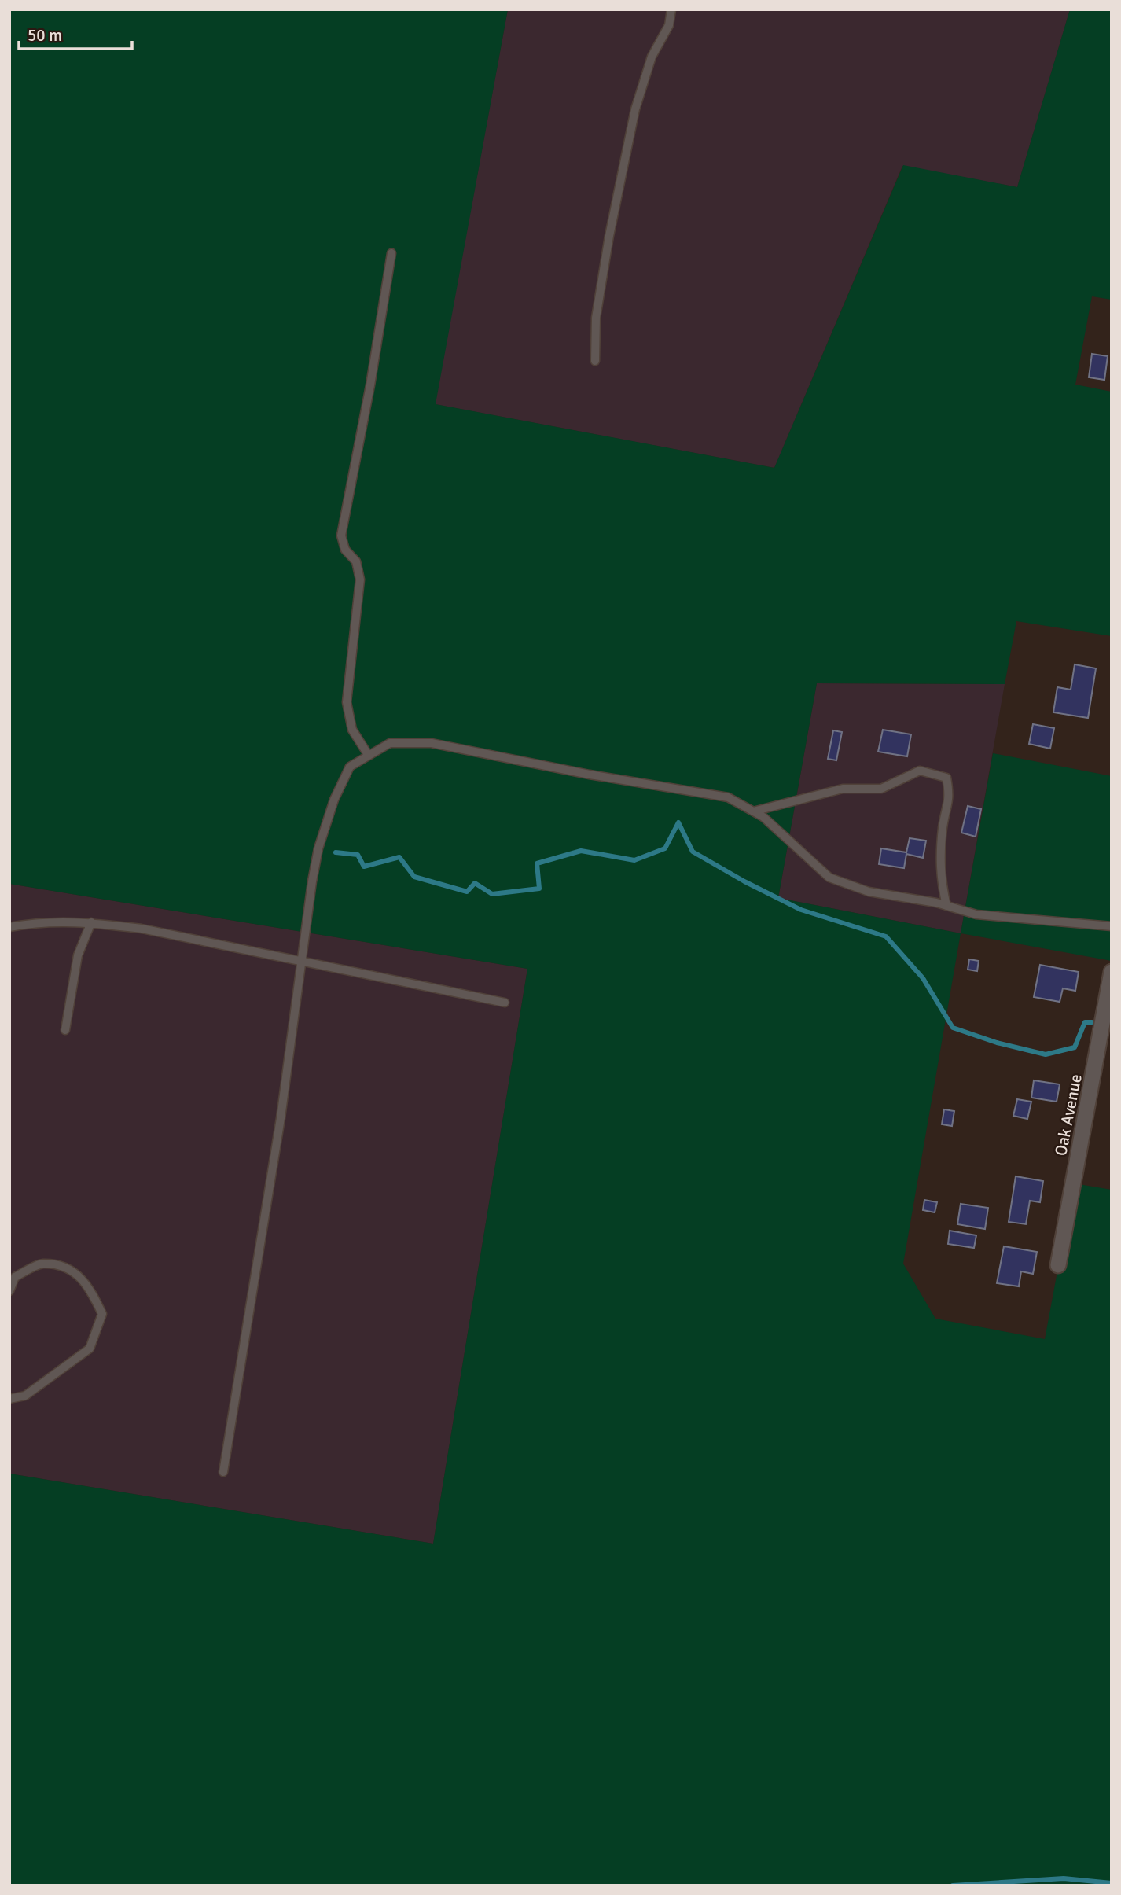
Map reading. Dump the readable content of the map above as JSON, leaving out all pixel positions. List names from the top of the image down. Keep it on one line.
{"streets":{"street":["Oak Avenue"]},"scale_bar":"50 m"}
